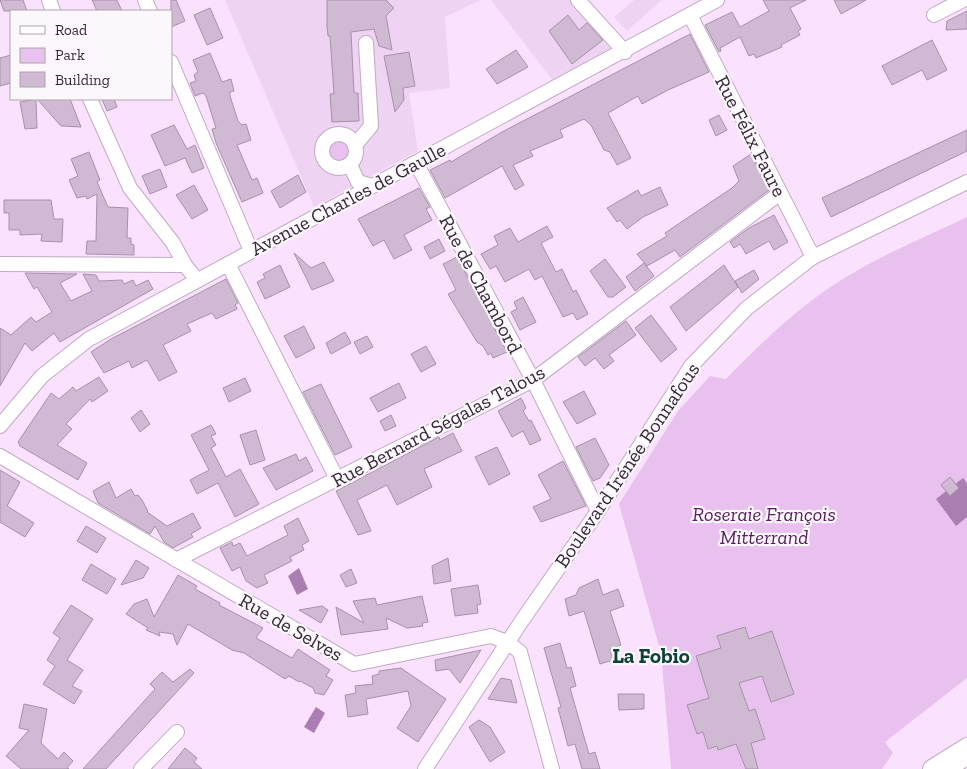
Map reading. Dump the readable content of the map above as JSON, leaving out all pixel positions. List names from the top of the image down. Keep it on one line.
{"streets":{"street":["Rue Félix Faure","Avenue Charles de Gaulle","Rue de Chambord","Rue Bernard Ségalas Talous","Boulevard Irénée Bonnafous","Rue de Selves"]},"crossings":[["Rue Félix Faure","Avenue Charles de Gaulle"],["Rue Félix Faure","Rue Bernard Ségalas Talous"],["Rue Félix Faure","Boulevard Irénée Bonnafous"],["Avenue Charles de Gaulle","Rue de Chambord"],["Rue de Chambord","Rue Bernard Ségalas Talous"],["Rue de Chambord","Boulevard Irénée Bonnafous"],["Rue Bernard Ségalas Talous","Rue de Selves"],["Boulevard Irénée Bonnafous","Rue de Selves"]],"districts":["La Fobio"],"parks":["Roseraie François Mitterrand"],"legend":["Road","Park","Building"]}
